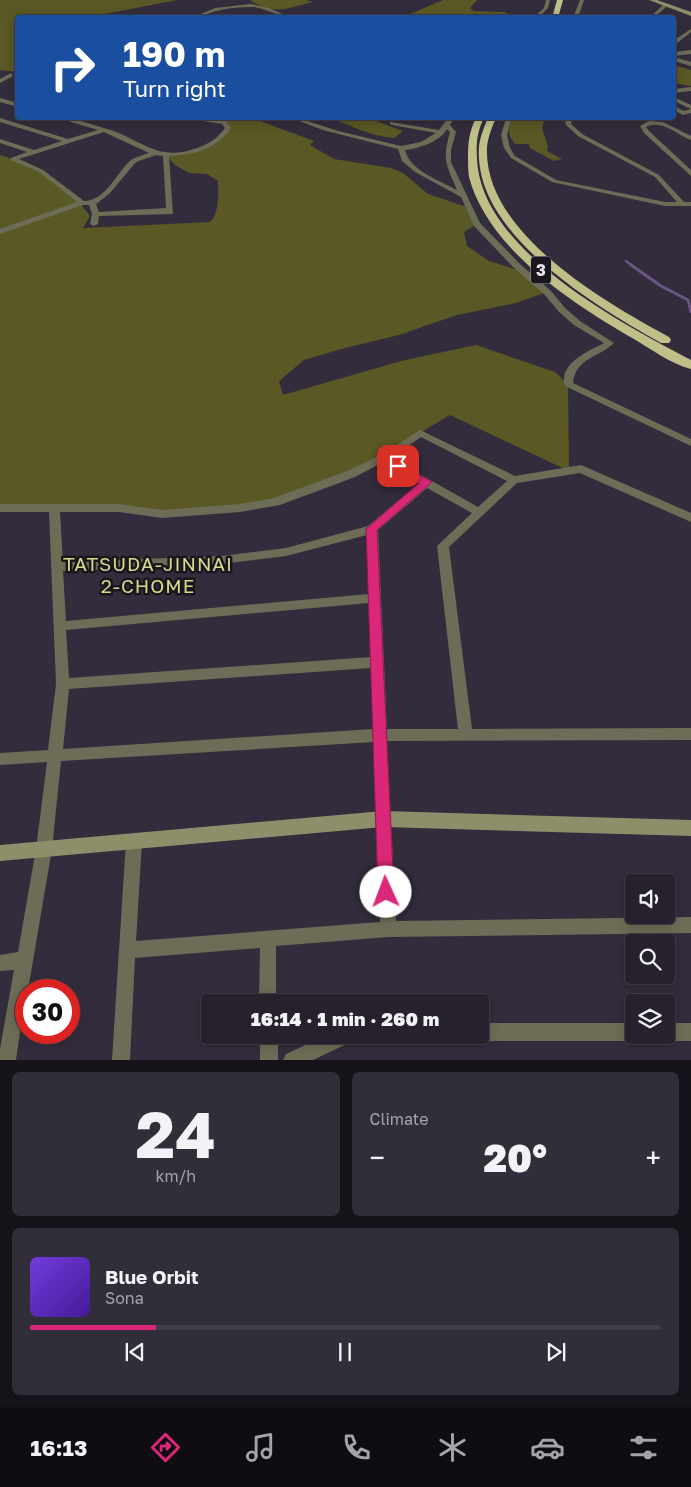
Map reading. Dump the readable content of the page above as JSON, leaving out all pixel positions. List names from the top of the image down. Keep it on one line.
{"streets":{"highway":["3"]},"districts":["TATSUDA-JINNAI 2-CHOME"],"page":{"turn":["190 m","Turn right"],"limit":"30","trip":"16:14 · 1 min · 260 m","tile":[["24","km/h"],"Climate"],"heat":["−","20°","+"],"song":["Blue Orbit","Sona"],"tabs":"16:13"}}
